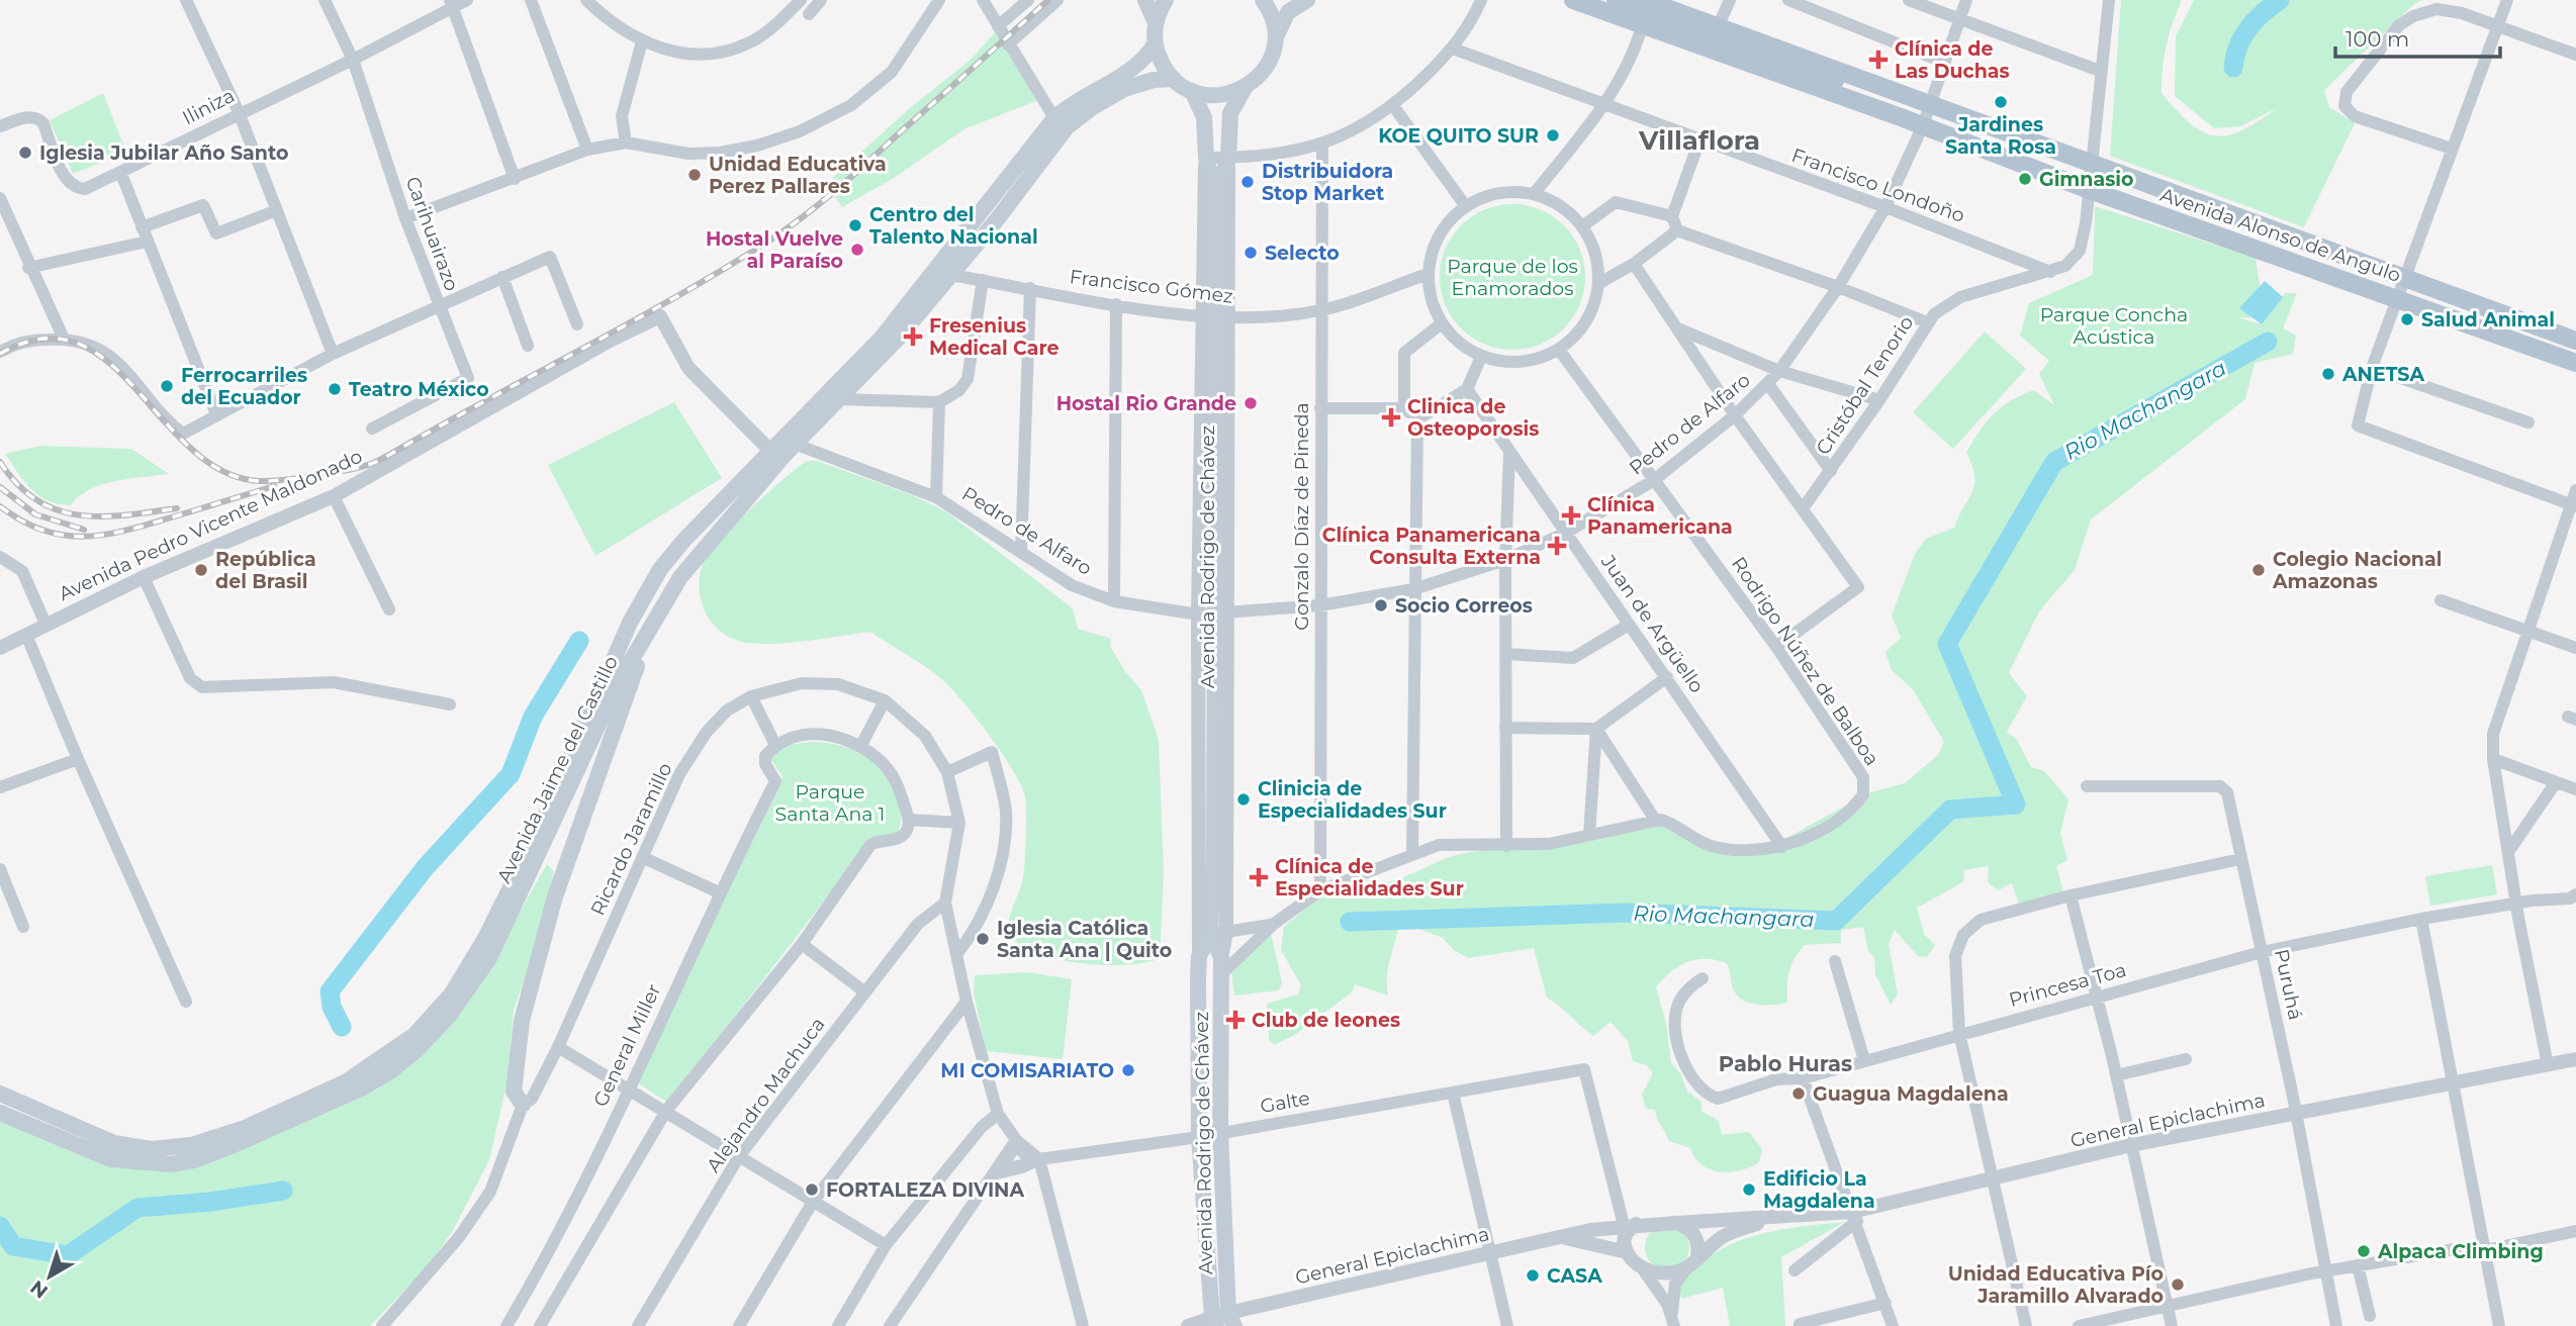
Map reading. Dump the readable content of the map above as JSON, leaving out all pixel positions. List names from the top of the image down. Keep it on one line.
{"streets":{"main road":["Avenida Alonso de Angulo","Avenida Rodrigo de Chávez","Avenida Jaime del Castillo"],"street":["Iliniza","Francisco Londoño","Carihuairazo","Francisco Gómez","Cristóbal Tenorio","Pedro de Alfaro","Gonzalo Díaz de Pineda","Avenida Pedro Vicente Maldonado","Juan de Argüello","Rodrigo Núñez de Balboa","Ricardo Jaramillo","Princesa Toa","Puruhá","General Miller","Alejandro Machuca","Galte","General Epiclachima"]},"crossings":[["Iliniza","Carihuairazo"],["Francisco Londoño","Cristóbal Tenorio"],["Francisco Londoño","Pedro de Alfaro"],["Avenida Alonso de Angulo","Cristóbal Tenorio"],["Avenida Alonso de Angulo","Pedro de Alfaro"],["Francisco Gómez","Gonzalo Díaz de Pineda"],["Francisco Gómez","Avenida Rodrigo de Chávez"],["Francisco Gómez","Rodrigo Núñez de Balboa"],["Francisco Gómez","Avenida Jaime del Castillo"],["Pedro de Alfaro","Gonzalo Díaz de Pineda"],["Pedro de Alfaro","Avenida Rodrigo de Chávez"],["Pedro de Alfaro","Juan de Argüello"],["Pedro de Alfaro","Rodrigo Núñez de Balboa"],["Pedro de Alfaro","Avenida Jaime del Castillo"],["Avenida Pedro Vicente Maldonado","Avenida Jaime del Castillo"],["Avenida Rodrigo de Chávez","Galte"],["Avenida Rodrigo de Chávez","General Epiclachima"],["Juan de Argüello","Rodrigo Núñez de Balboa"],["Ricardo Jaramillo","Alejandro Machuca"],["Princesa Toa","Puruhá"],["Puruhá","General Epiclachima"],["Galte","General Epiclachima"]],"districts":["Villaflora","Pablo Huras"],"water":["Rio Machangara"],"parks":["Parque de los Enamorados","Parque Concha Acústica","Parque Santa Ana 1"],"places":{"health":["Clínica de Las Duchas","Fresenius Medical Care","Clinica de Osteoporosis","Clínica Panamericana","Clínica Panamericana Consulta Externa","Clínica de Especialidades Sur","Club de leones"],"other":["Jardines Santa Rosa","KOE QUITO SUR","Iglesia Jubilar Año Santo","Unidad Educativa Perez Pallares","Gimnasio","Distribuidora Stop Market","Centro del Talento Nacional","Hostal Vuelve al Paraíso","Selecto","Salud Animal","ANETSA","Ferrocarriles del Ecuador","Teatro México","Hostal Rio Grande","República del Brasil","Colegio Nacional Amazonas","Socio Correos","Clinicia de Especialidades Sur","Iglesia Católica Santa Ana | Quito","MI COMISARIATO","Guagua Magdalena","FORTALEZA DIVINA","Edificio La Magdalena","Alpaca Climbing","CASA","Unidad Educativa Pío Jaramillo Alvarado"]},"scale_bar":"100 m","north":"bottom left"}
